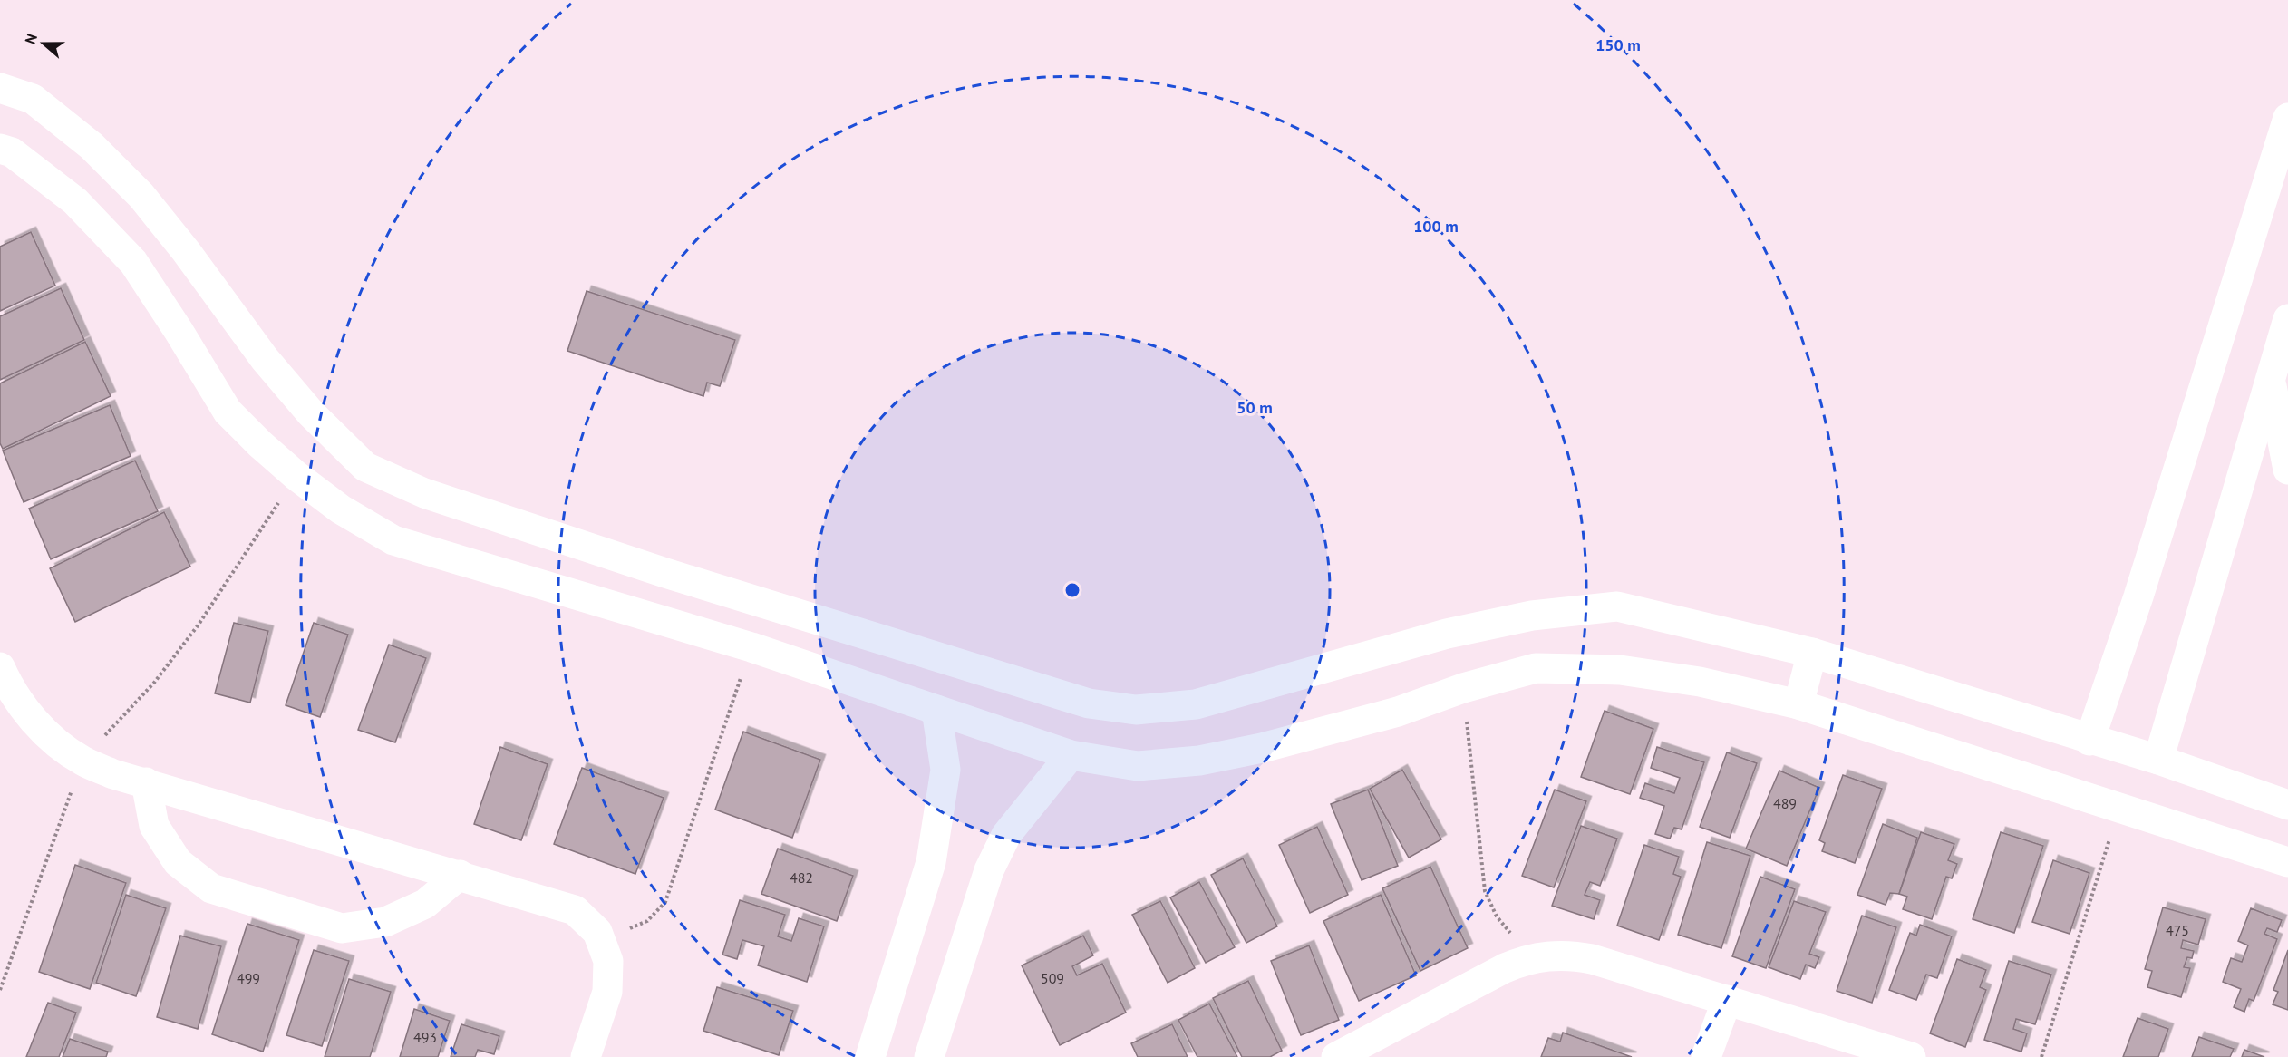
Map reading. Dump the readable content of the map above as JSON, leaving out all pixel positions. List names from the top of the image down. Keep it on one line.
{"house_numbers":["489","482","475","499","509","493"],"north":"left","rings":["150 m","100 m","50 m"]}
